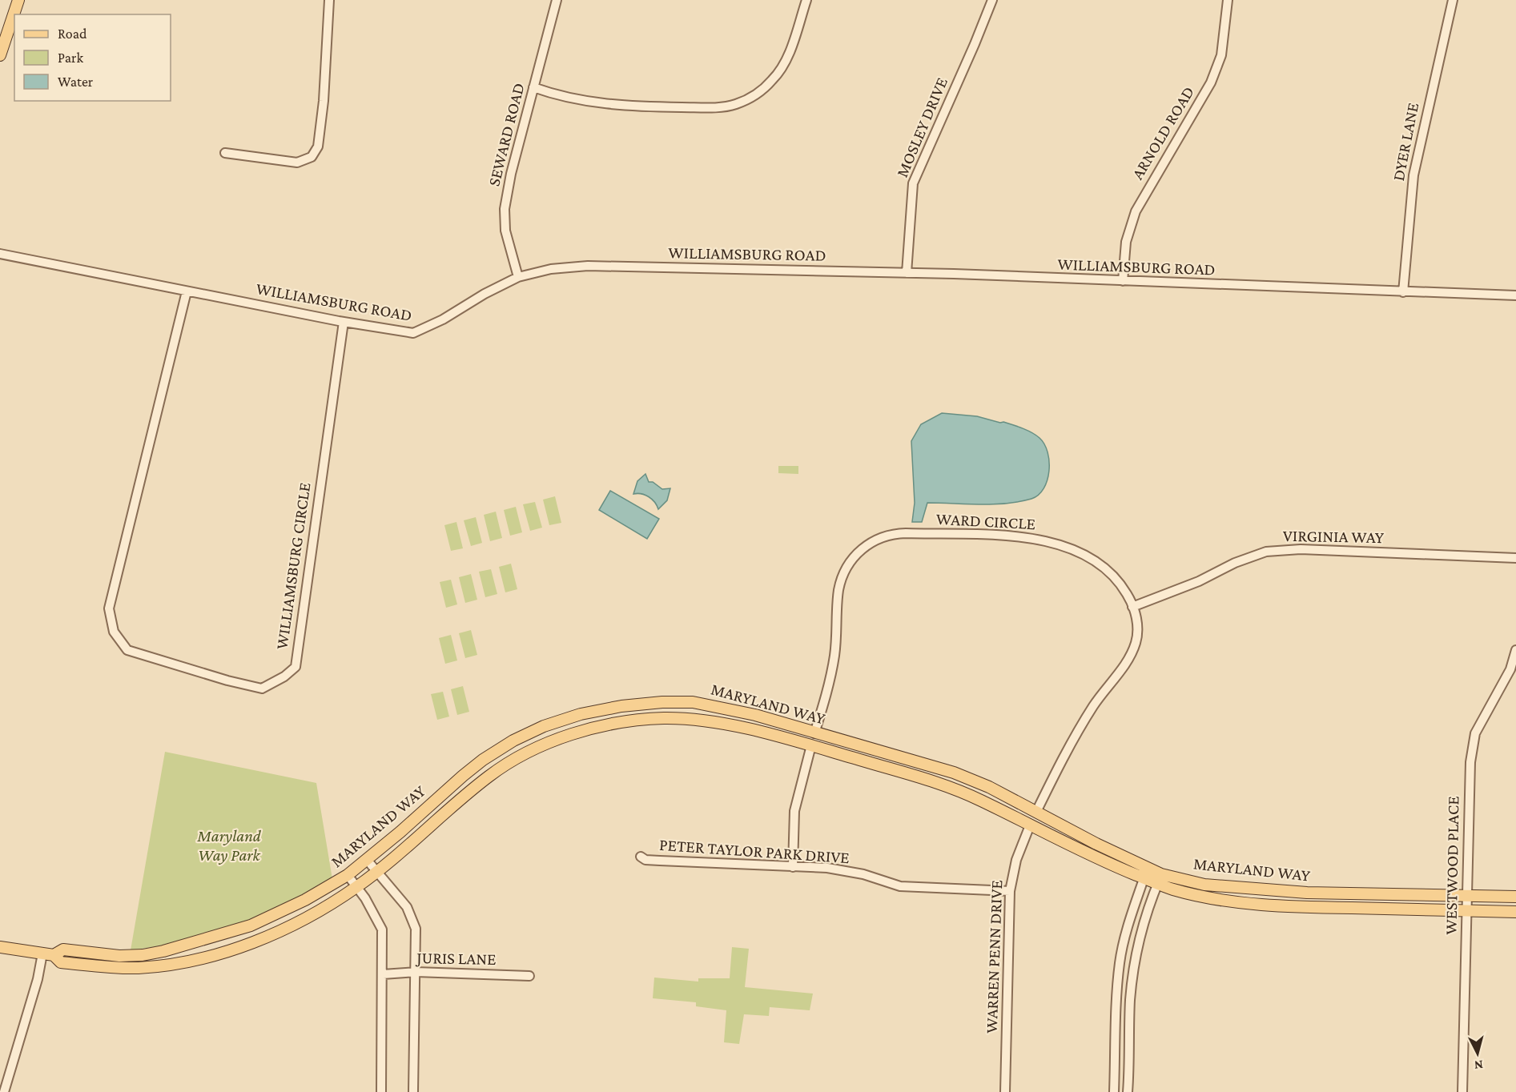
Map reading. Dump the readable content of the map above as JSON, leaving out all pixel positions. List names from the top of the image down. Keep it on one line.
{"streets":{"main road":["MARYLAND WAY"],"street":["MOSLEY DRIVE","ARNOLD ROAD","SEWARD ROAD","DYER LANE","WILLIAMSBURG ROAD","WARD CIRCLE","VIRGINIA WAY","WILLIAMSBURG CIRCLE","PETER TAYLOR PARK DRIVE","WESTWOOD PLACE","WARREN PENN DRIVE","JURIS LANE"]},"crossings":[["MOSLEY DRIVE","WILLIAMSBURG ROAD"],["ARNOLD ROAD","WILLIAMSBURG ROAD"],["SEWARD ROAD","WILLIAMSBURG ROAD"],["DYER LANE","WILLIAMSBURG ROAD"],["WILLIAMSBURG ROAD","WILLIAMSBURG CIRCLE"],["WARD CIRCLE","VIRGINIA WAY"],["WARD CIRCLE","MARYLAND WAY"],["MARYLAND WAY","WESTWOOD PLACE"],["MARYLAND WAY","WARREN PENN DRIVE"],["PETER TAYLOR PARK DRIVE","WARREN PENN DRIVE"]],"parks":["Maryland Way Park"],"legend":["Road","Park","Water"],"north":"bottom"}
